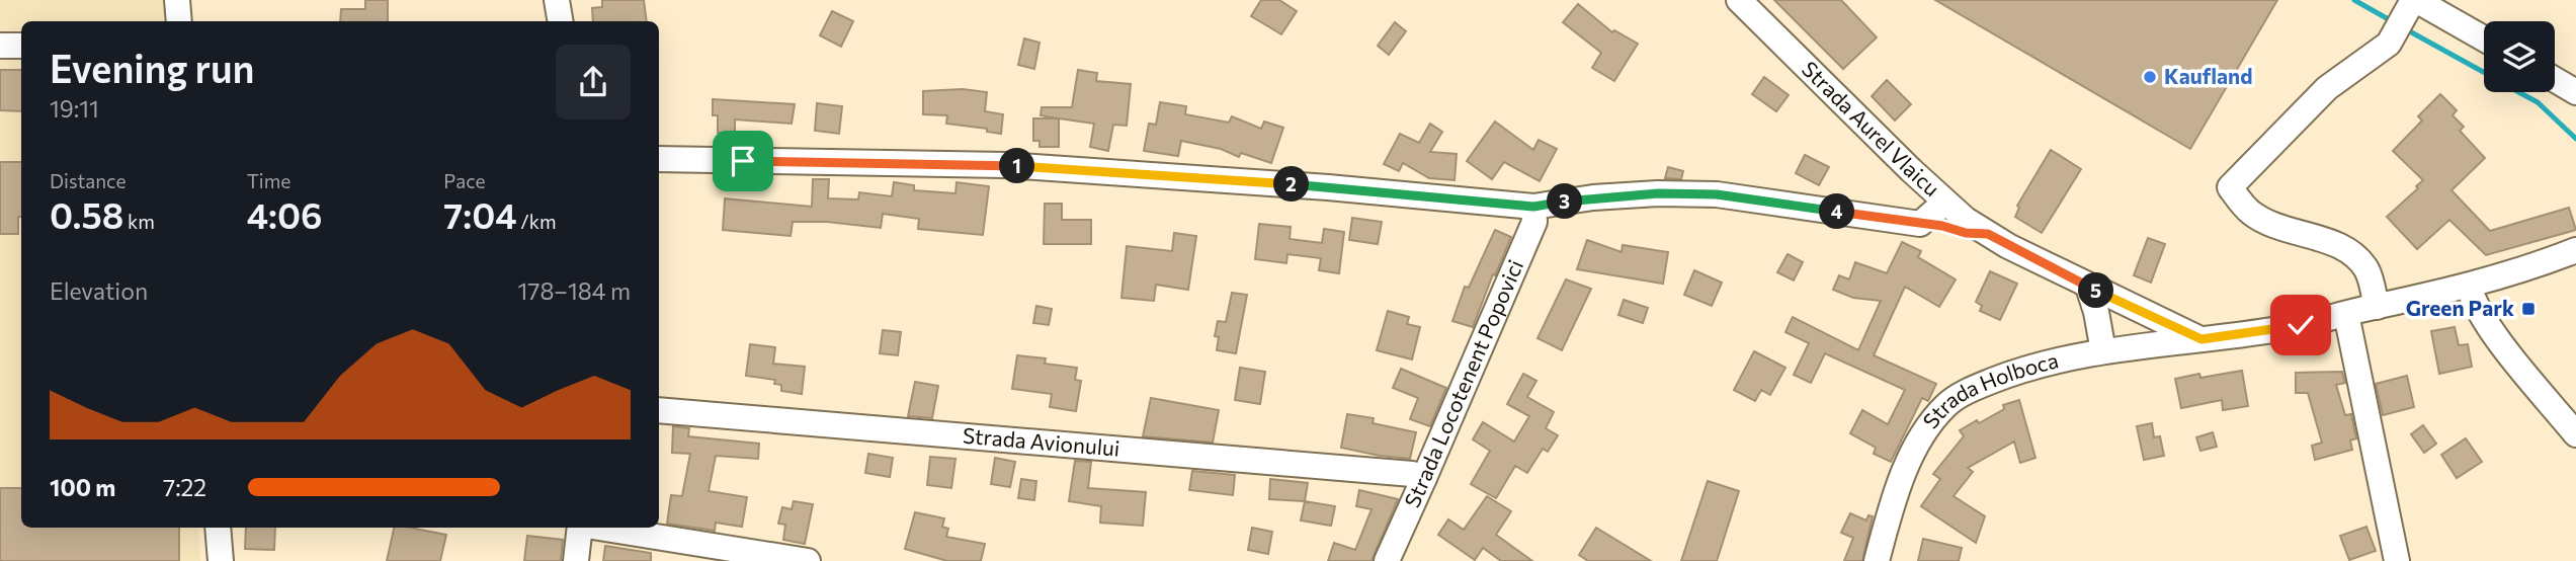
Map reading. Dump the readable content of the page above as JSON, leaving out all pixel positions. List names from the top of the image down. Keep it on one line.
{"streets":{"street":["Strada Aurel Vlaicu","Strada Locotenent Popovici","Strada Holboca","Strada Avionului"]},"crossings":[["Strada Aurel Vlaicu","Strada Holboca"],["Strada Locotenent Popovici","Strada Avionului"]],"places":{"other":["Kaufland"],"transit":["Green Park"]},"page":{"heading":["Evening run","19:11"],"stats":[["Distance","0.58 km"],["Time","4:06"],["Pace","7:04 /km"]],"pins":["1","2","3","4","5"],"chart":["Elevation","178–184 m"],"list":[{"name":"100 m","note":"7:22"}]}}
